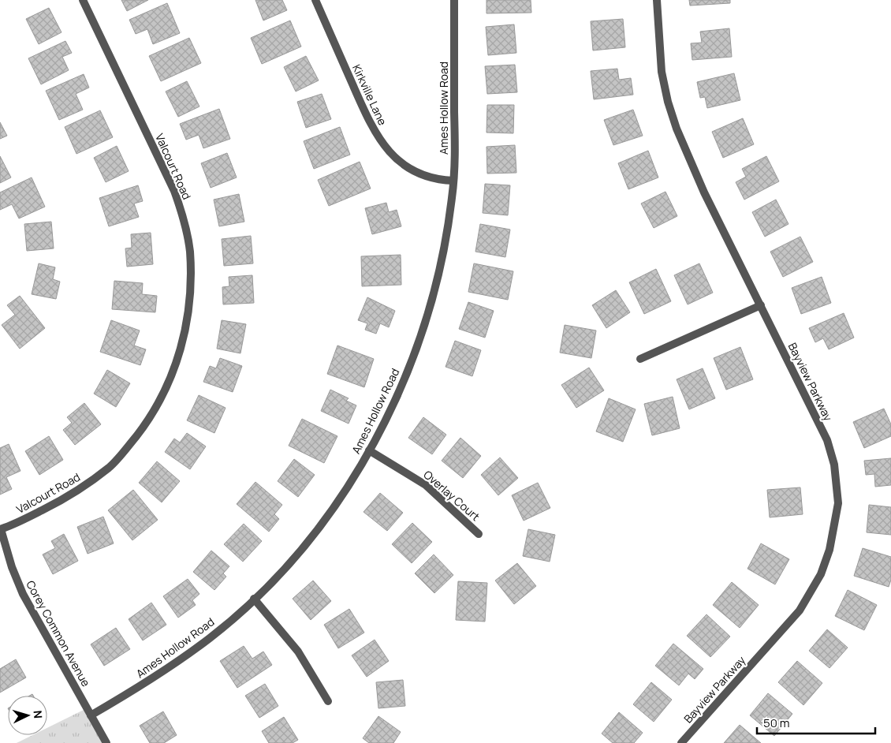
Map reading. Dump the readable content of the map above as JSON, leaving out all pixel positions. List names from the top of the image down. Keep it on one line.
{"streets":{"street":["Kirkville Lane","Ames Hollow Road","Valcourt Road","Bayview Parkway","Overlay Court","Corey Common Avenue"]},"crossings":[["Kirkville Lane","Ames Hollow Road"],["Ames Hollow Road","Overlay Court"],["Ames Hollow Road","Corey Common Avenue"],["Valcourt Road","Corey Common Avenue"]],"scale_bar":"50 m","north":"right"}
